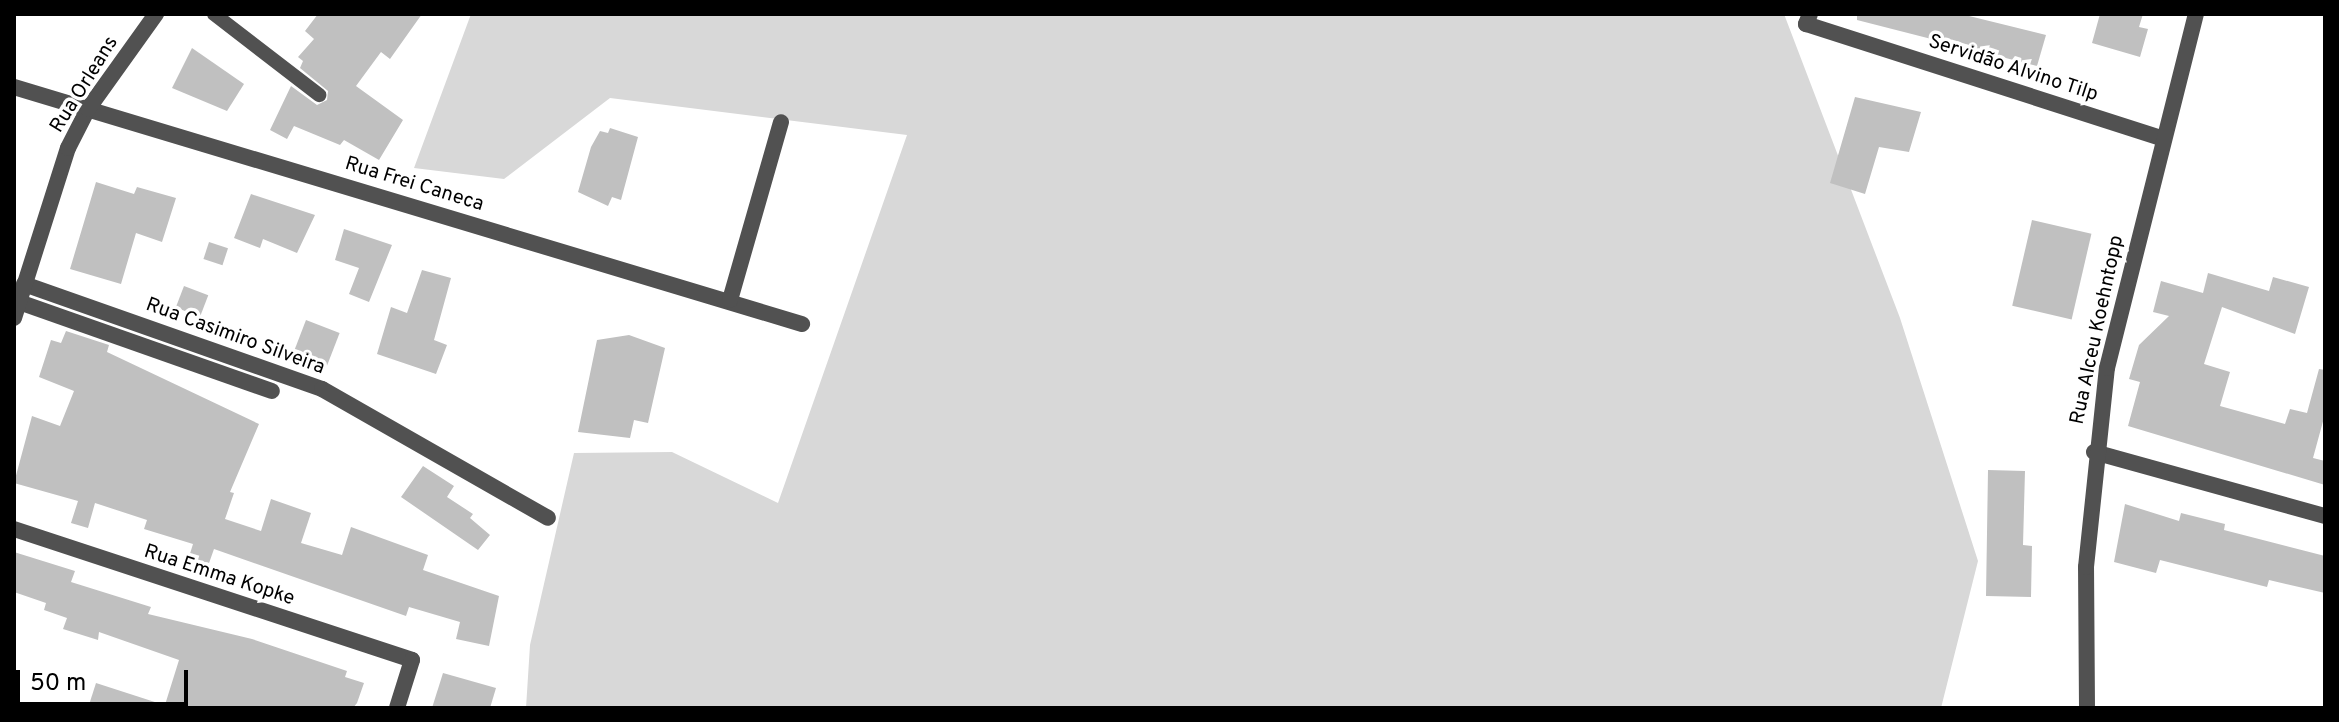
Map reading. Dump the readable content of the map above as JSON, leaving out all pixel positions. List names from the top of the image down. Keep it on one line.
{"streets":{"street":["Servidão Alvino Tilp","Rua Orleans","Rua Frei Caneca","Rua Alceu Koehntopp","Rua Casimiro Silveira","Rua Emma Kopke"]},"crossings":[["Servidão Alvino Tilp","Rua Alceu Koehntopp"],["Rua Orleans","Rua Frei Caneca"],["Rua Orleans","Rua Casimiro Silveira"]],"scale_bar":"50 m"}
